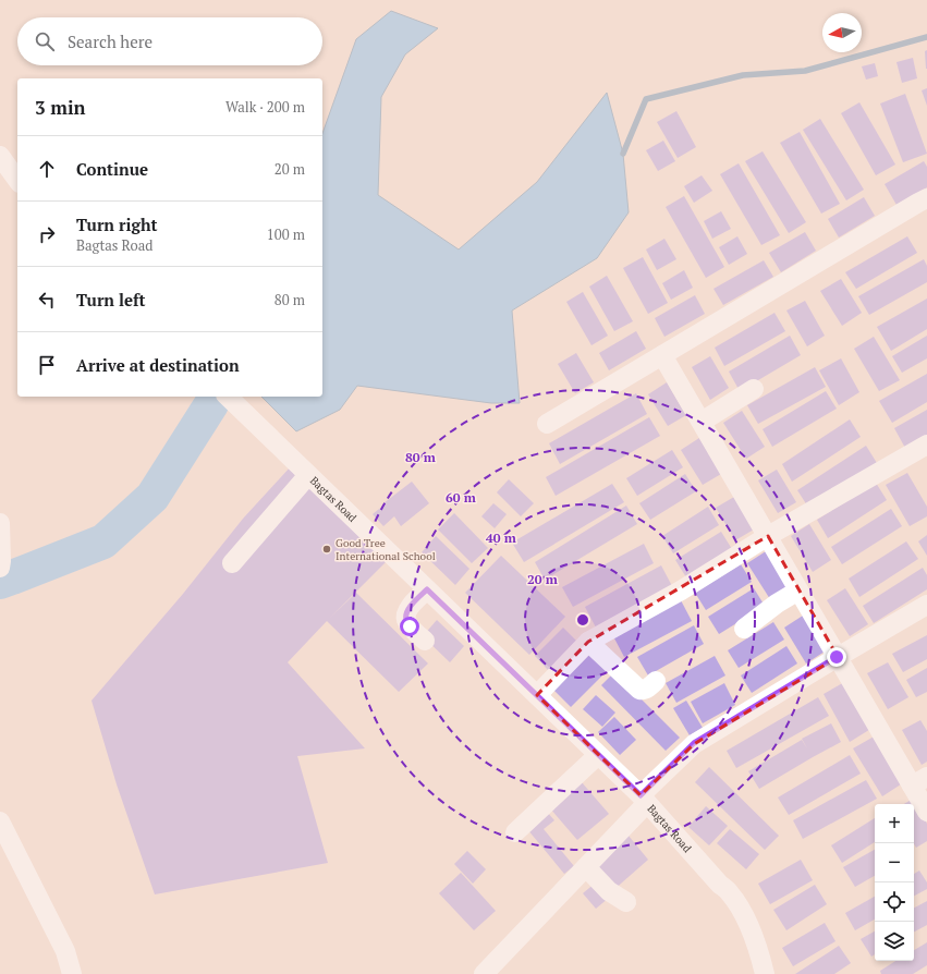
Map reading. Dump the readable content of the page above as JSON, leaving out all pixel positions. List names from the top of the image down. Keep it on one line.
{"streets":{"street":["Bagtas Road"]},"places":["Good Tree International School"],"north":"left","page":{"search":"Search here","heading":["3 min","Walk · 200 m"],"list":[["Continue","20 m"],["Turn right","Bagtas Road","100 m"],["Turn left","80 m"],"Arrive at destination"],"map_buttons":["+","−"]},"rings":["80 m","60 m","40 m","20 m"]}
